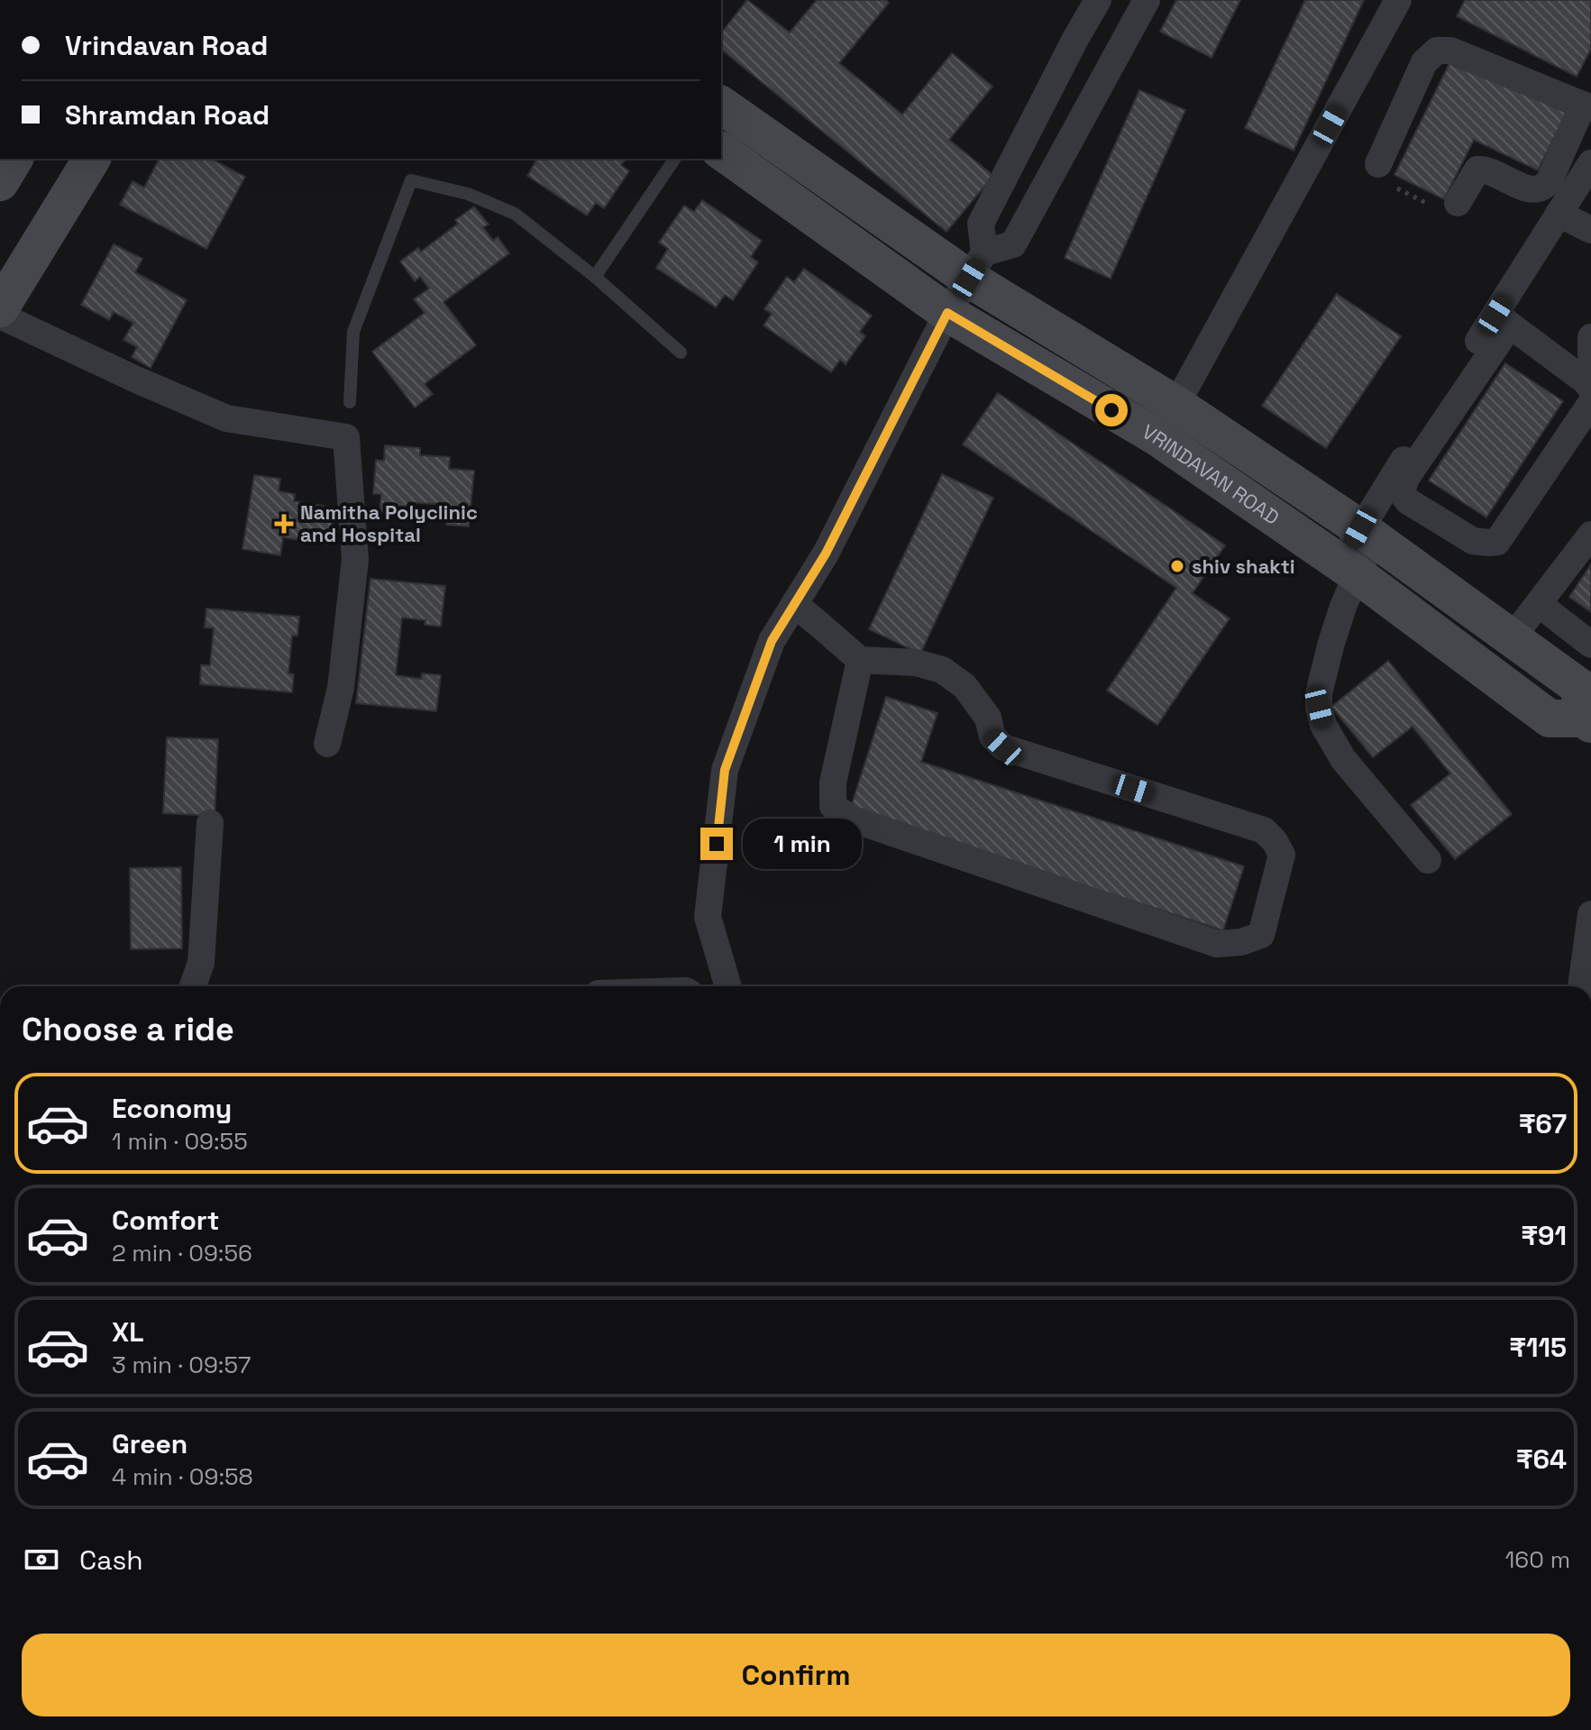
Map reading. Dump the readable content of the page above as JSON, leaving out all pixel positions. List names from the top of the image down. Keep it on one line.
{"streets":{"street":["VRINDAVAN ROAD"]},"places":{"health":["Namitha Polyclinic and Hospital"],"other":["shiv shakti"]},"page":{"banner":["Vrindavan Road","Shramdan Road"],"bubble":"1 min","heading":"Choose a ride","list":[{"name":"Economy","note":"1 min · 09:55","value":"₹67"},{"name":"Comfort","note":"2 min · 09:56","value":"₹91"},{"name":"XL","note":"3 min · 09:57","value":"₹115"},{"name":"Green","note":"4 min · 09:58","value":"₹64"}],"pay":["Cash","160 m"],"buttons":"Confirm"}}
